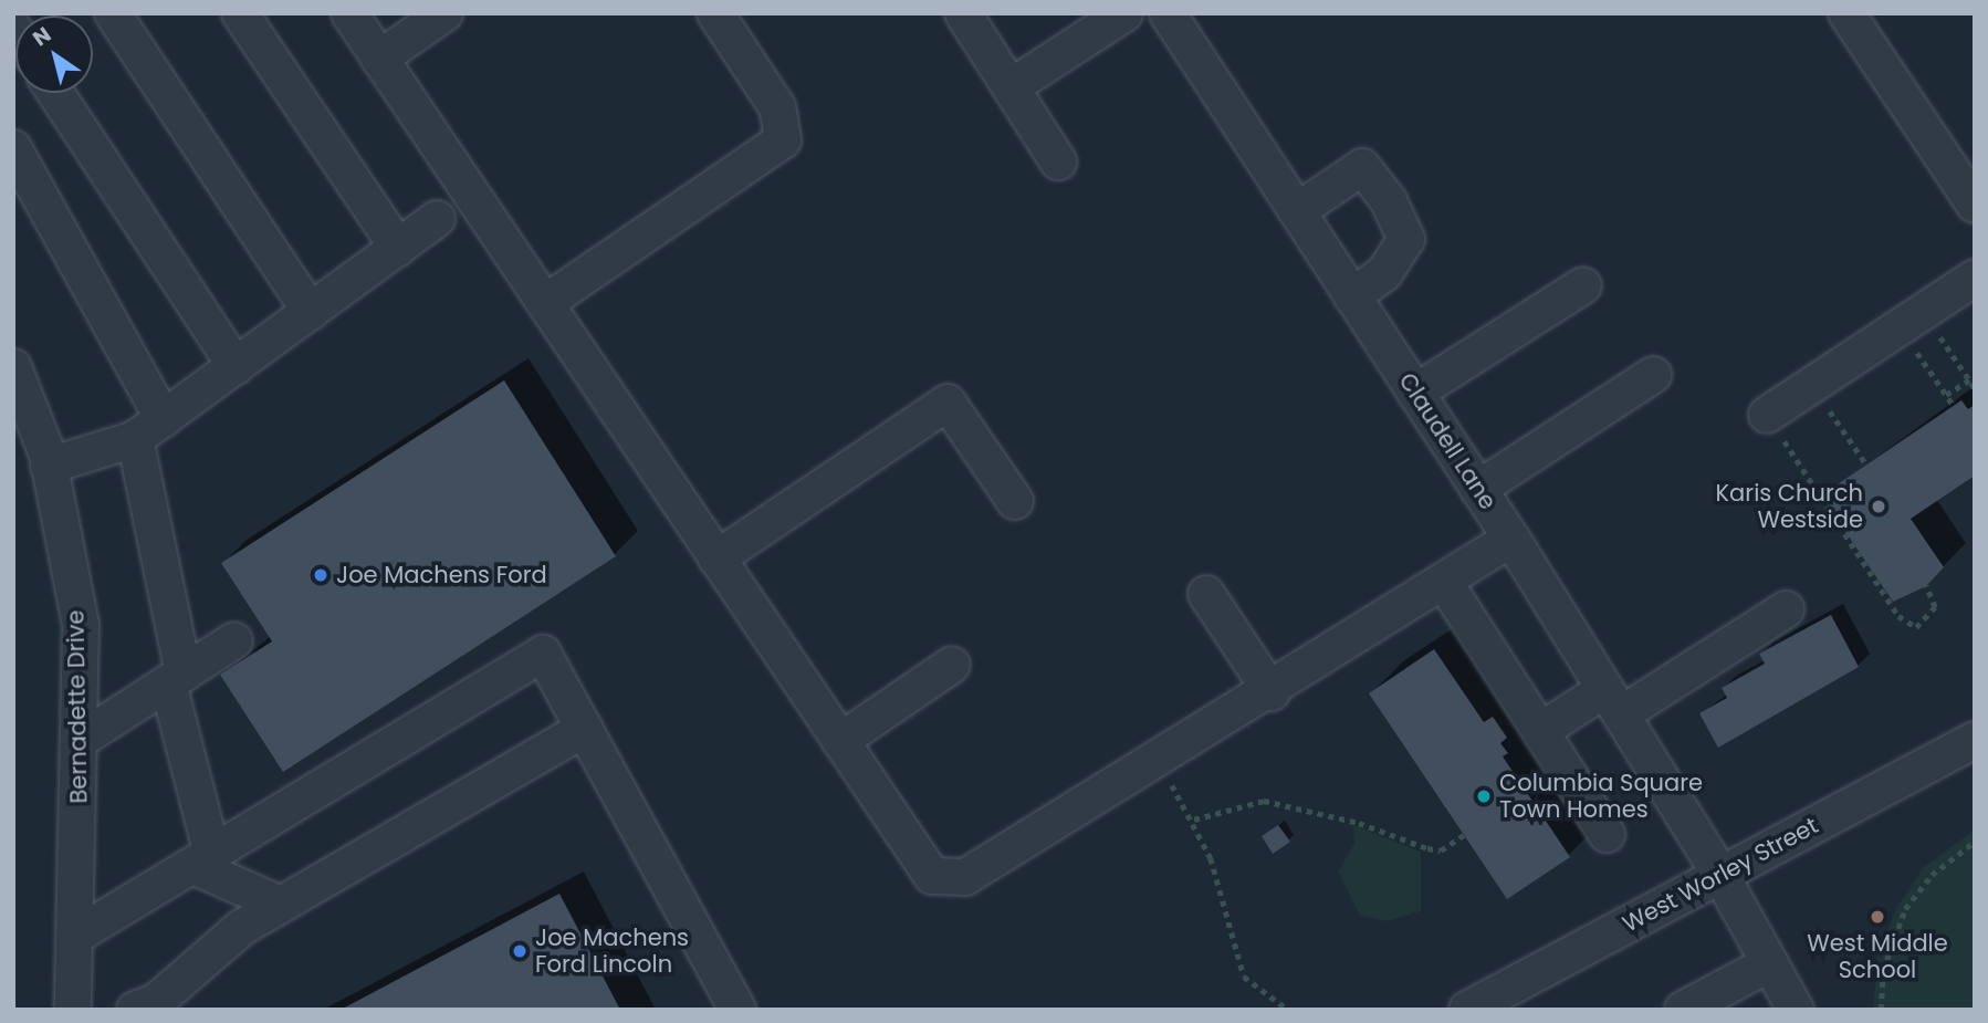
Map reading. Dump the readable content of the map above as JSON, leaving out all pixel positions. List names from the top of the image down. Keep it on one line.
{"streets":{"street":["Claudell Lane","Bernadette Drive","West Worley Street"]},"crossings":[["Claudell Lane","West Worley Street"]],"places":["Karis Church Westside","Joe Machens Ford","Columbia Square Town Homes","West Middle School","Joe Machens Ford Lincoln"],"north":"top left"}
